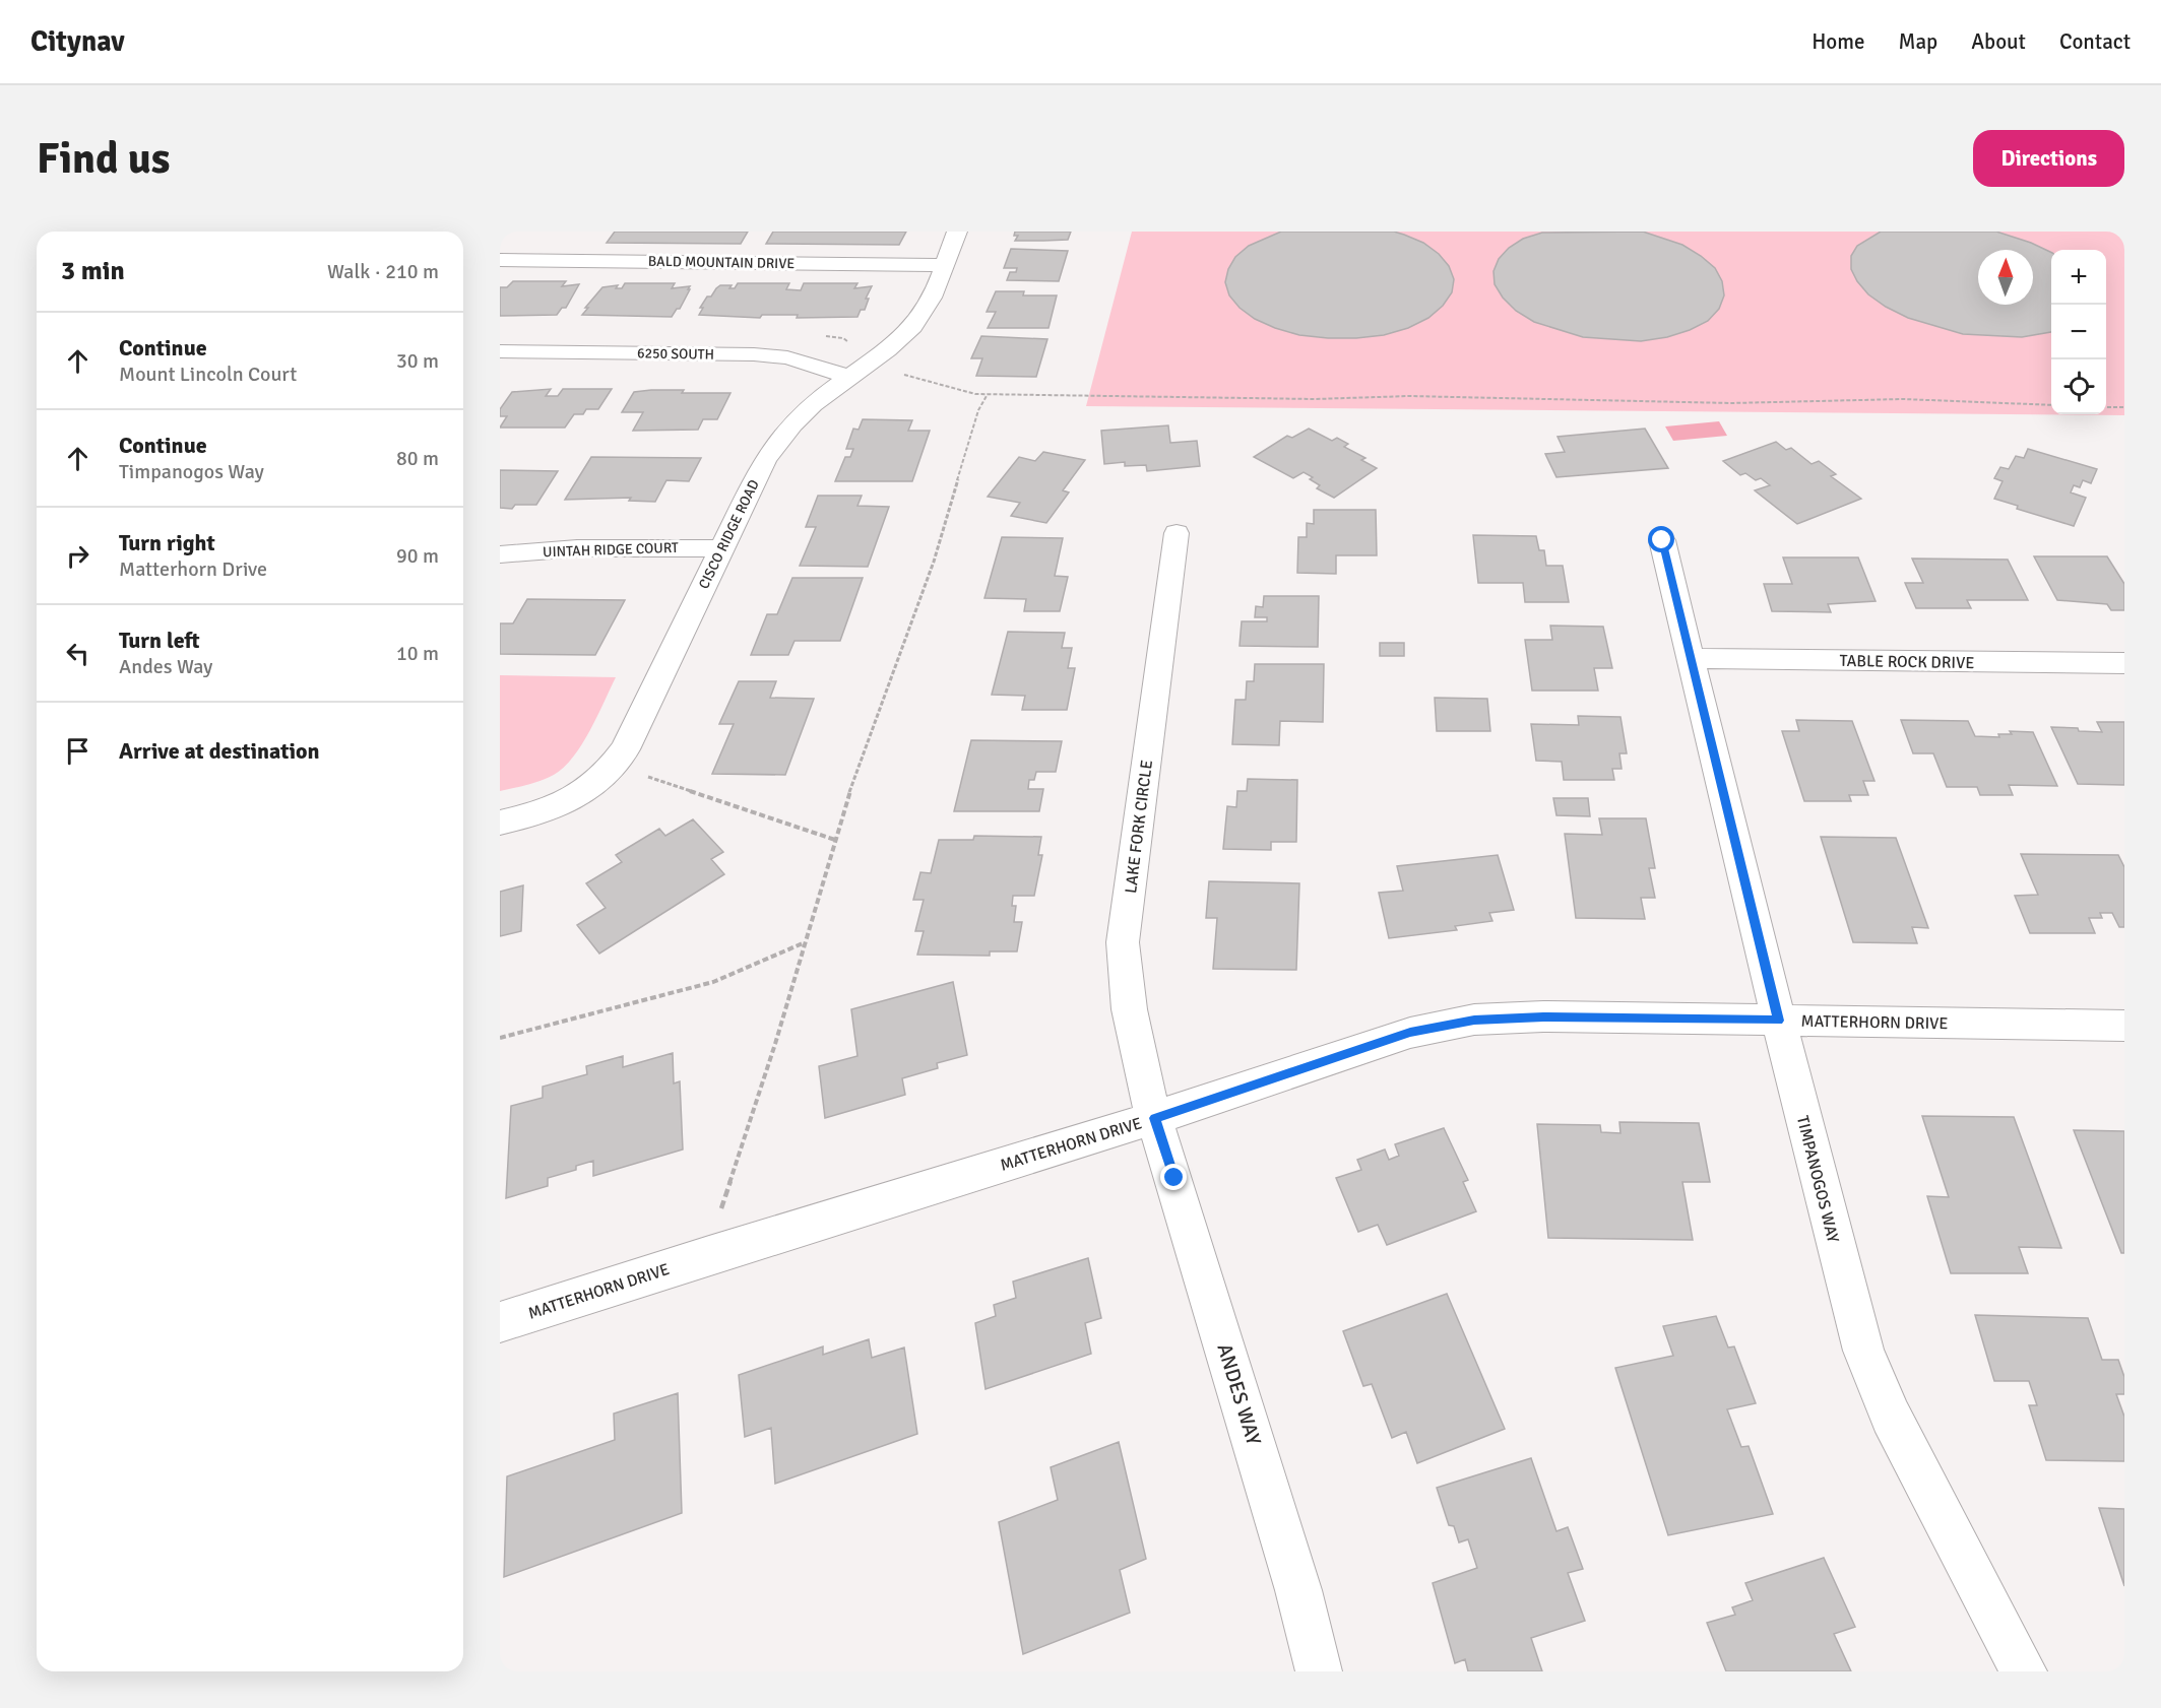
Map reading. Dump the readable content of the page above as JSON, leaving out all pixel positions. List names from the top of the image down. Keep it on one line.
{"streets":{"street":["BALD MOUNTAIN DRIVE","6250 SOUTH","CISCO RIDGE ROAD","UINTAH RIDGE COURT","TABLE ROCK DRIVE","LAKE FORK CIRCLE","MATTERHORN DRIVE","TIMPANOGOS WAY","ANDES WAY"]},"crossings":[["BALD MOUNTAIN DRIVE","CISCO RIDGE ROAD"],["6250 SOUTH","CISCO RIDGE ROAD"],["CISCO RIDGE ROAD","UINTAH RIDGE COURT"],["TABLE ROCK DRIVE","TIMPANOGOS WAY"],["LAKE FORK CIRCLE","MATTERHORN DRIVE"],["LAKE FORK CIRCLE","ANDES WAY"],["MATTERHORN DRIVE","TIMPANOGOS WAY"],["MATTERHORN DRIVE","ANDES WAY"]],"north":"top","page":{"header":"Citynav","nav":["Home","Map","About","Contact"],"buttons":"Directions","title":"Find us","heading":["3 min","Walk · 210 m"],"map_buttons":["+","−"],"list":[["Continue","Mount Lincoln Court","30 m"],["Continue","Timpanogos Way","80 m"],["Turn right","Matterhorn Drive","90 m"],["Turn left","Andes Way","10 m"],"Arrive at destination"]}}
